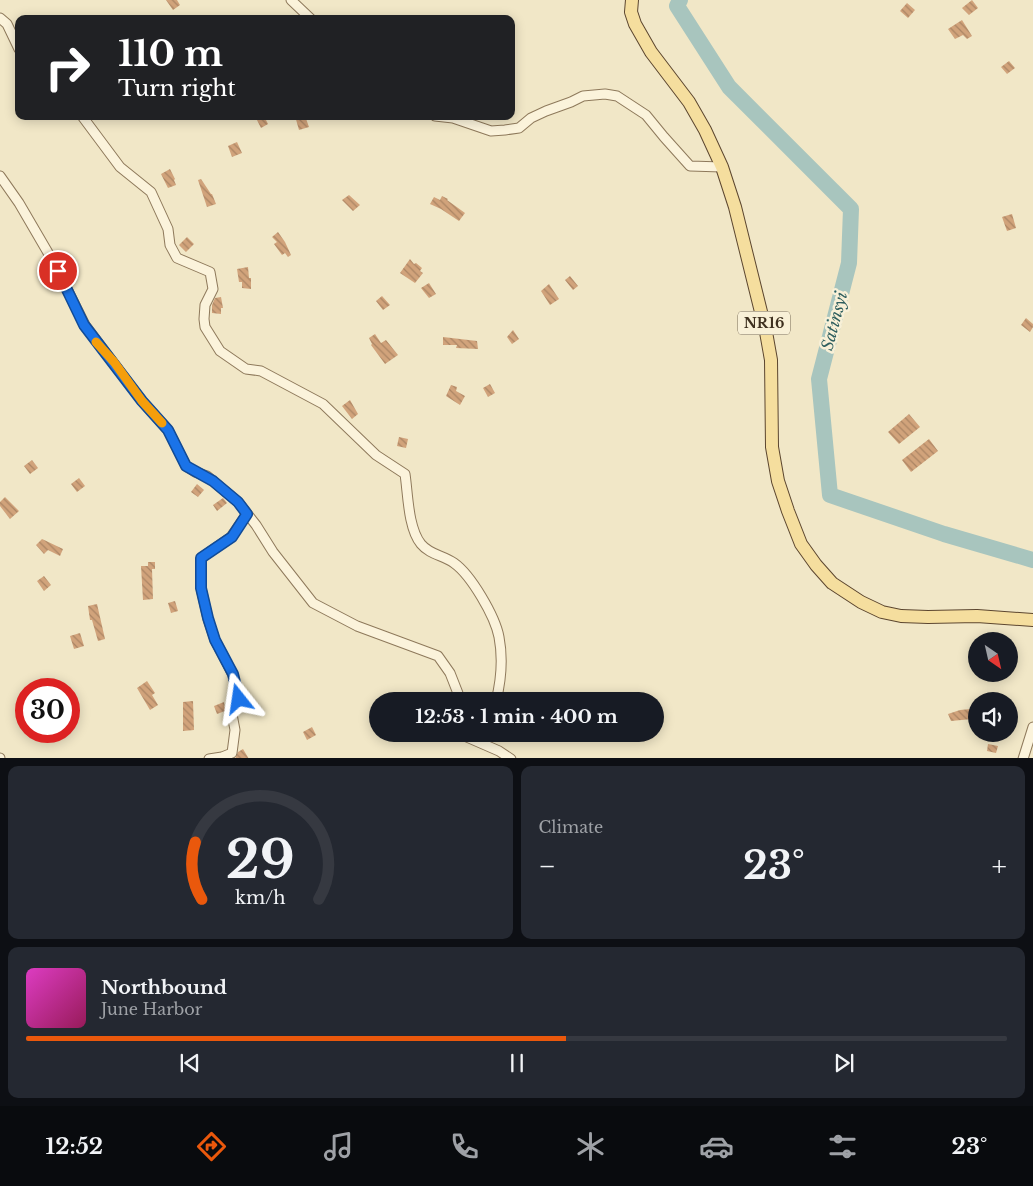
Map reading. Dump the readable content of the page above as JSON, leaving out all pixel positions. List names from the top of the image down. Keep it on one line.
{"streets":{"main road":["NR16"]},"water":["Satinsyi"],"north":"bottom right","page":{"turn":["110 m","Turn right"],"limit":"30","trip":"12:53 · 1 min · 400 m","tile":"Climate","heat":["−","23°","+"],"song":["Northbound","June Harbor"],"tabs":["12:52","23°"],"gauge":["29","km/h"]}}
